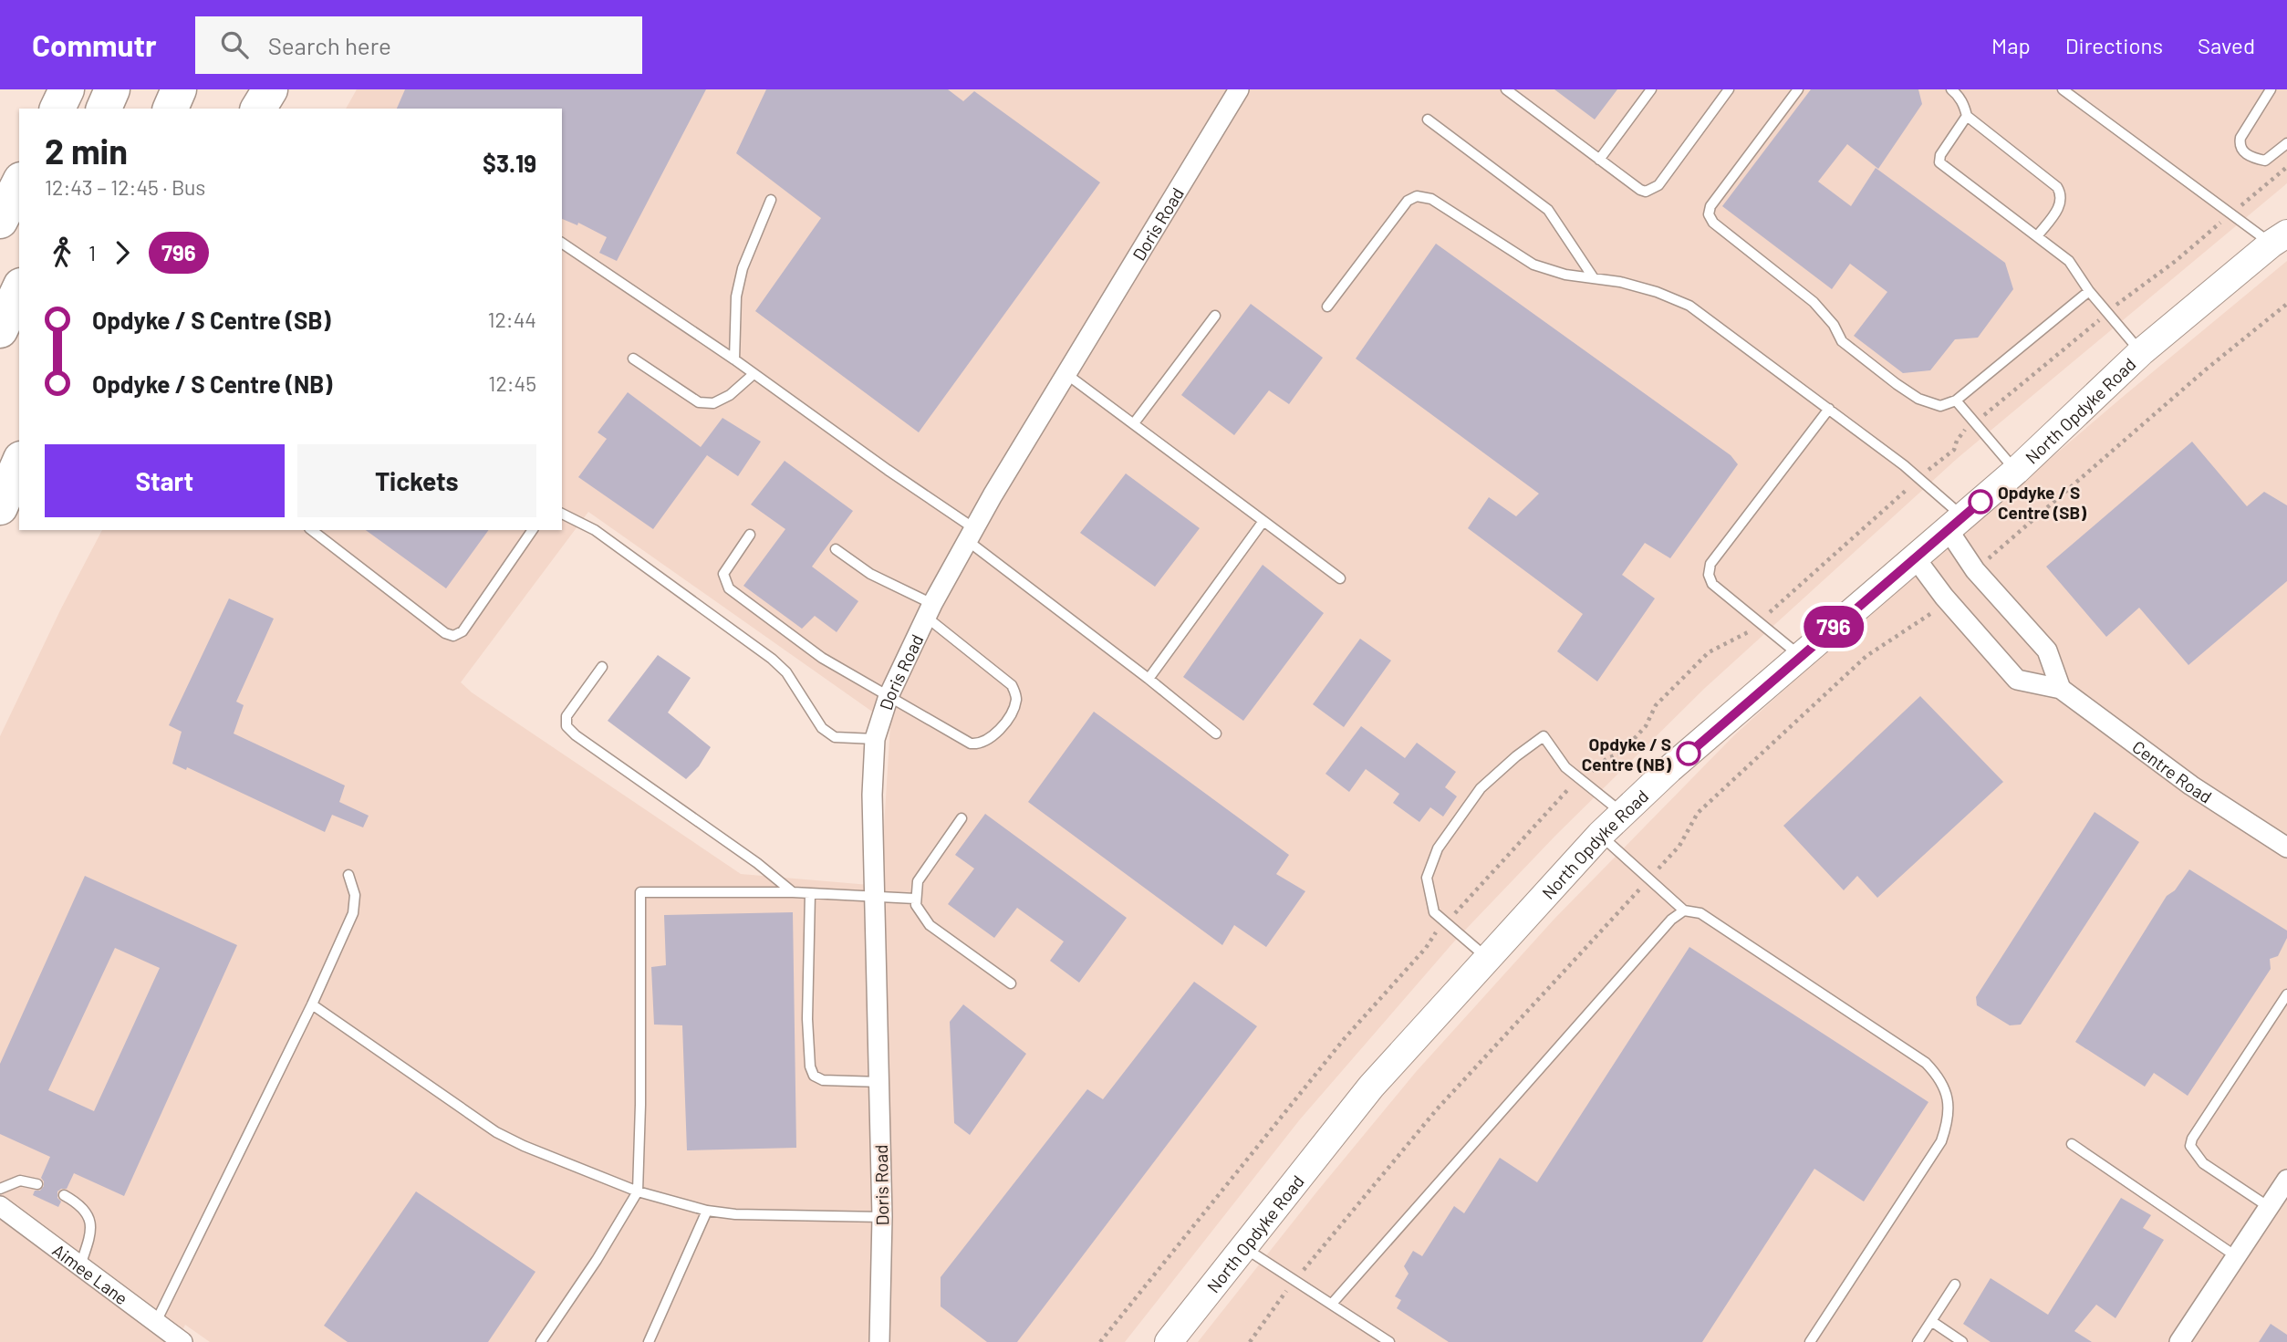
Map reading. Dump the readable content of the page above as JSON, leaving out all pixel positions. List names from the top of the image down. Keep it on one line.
{"streets":{"main road":["North Opdyke Road"],"street":["Doris Road","Centre Road","Aimee Lane"]},"crossings":[["North Opdyke Road","Centre Road"]],"places":["Opdyke / S Centre (SB)","Opdyke / S Centre (NB)"],"lines":["bus line 796"],"page":{"header":"Commutr","search":"Search here","nav":["Map","Directions","Saved"],"on_map":"796","heading":["2 min","12:43 – 12:45 · Bus","$3.19"],"legs":["1","796"],"list":[{"name":"Opdyke / S Centre (SB)","value":"12:44"},{"name":"Opdyke / S Centre (NB)","value":"12:45"}],"buttons":["Start","Tickets"]}}
